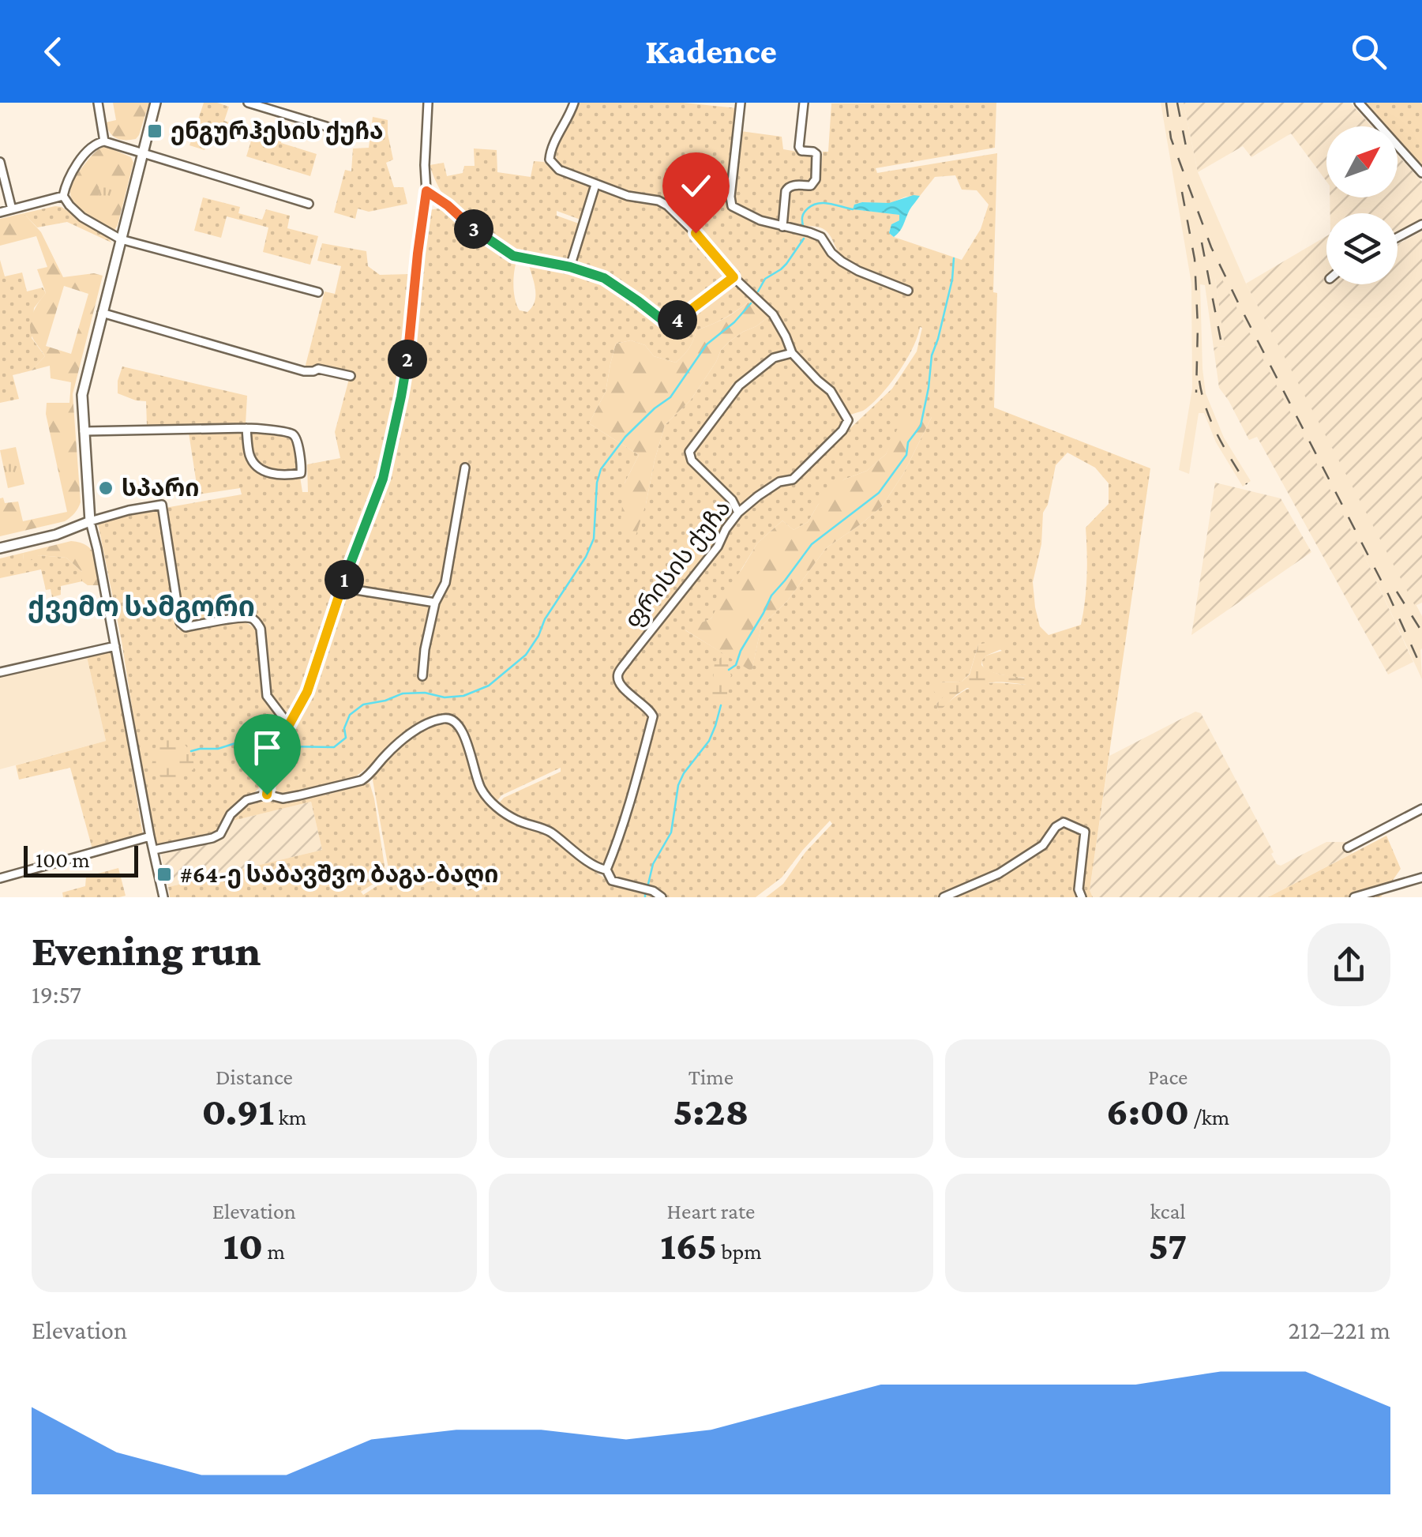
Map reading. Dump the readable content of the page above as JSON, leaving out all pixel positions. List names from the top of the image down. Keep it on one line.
{"streets":{"street":["ფრისის ქუჩა"]},"districts":["ქვემო სამგორი"],"places":{"transit":["ენგურჰესის ქუჩა","#64-ე საბავშვო ბაგა-ბაღი"],"other":["სპარი"]},"scale_bar":"100 m","north":"top right","page":{"header":"Kadence","pins":["3","4","2","1"],"scale":"100 m","heading":["Evening run","19:57"],"stats":[["Distance","0.91 km"],["Time","5:28"],["Pace","6:00 /km"],["Elevation","10 m"],["Heart rate","165 bpm"],["kcal","57"]],"chart":["Elevation","212–221 m"]}}
